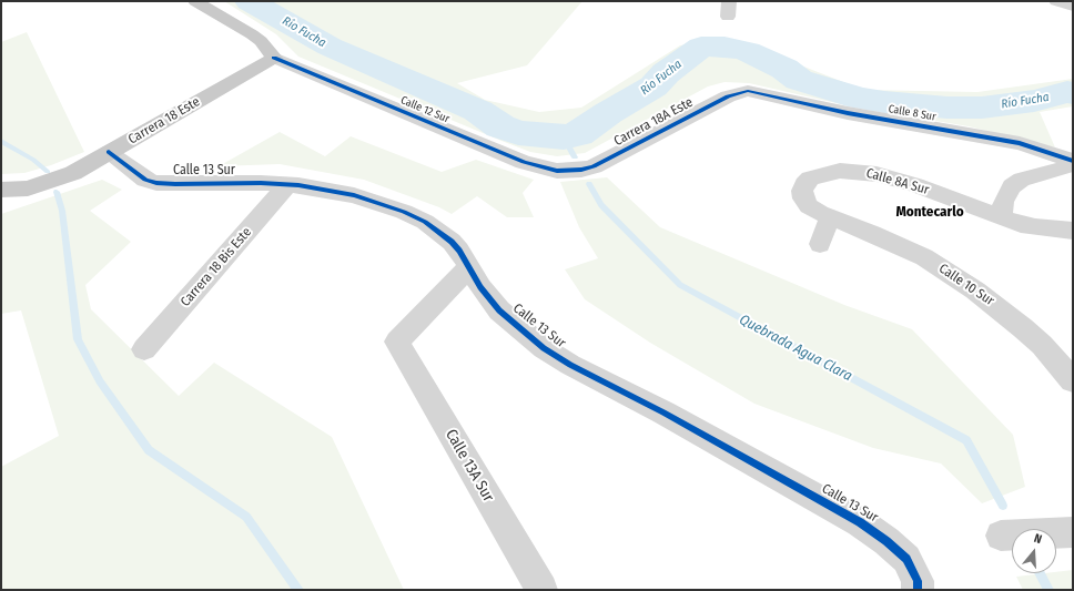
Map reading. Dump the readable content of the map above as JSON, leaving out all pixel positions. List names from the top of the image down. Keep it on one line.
{"streets":{"main road":["Calle 12 Sur","Carrera 18 Este"],"street":["Calle 8 Sur","Carrera 18A Este","Calle 13 Sur","Calle 8A Sur","Carrera 18 Bis Este","Calle 10 Sur","Calle 13A Sur"]},"crossings":[["Calle 12 Sur","Carrera 18 Este"],["Calle 12 Sur","Carrera 18A Este"],["Calle 8 Sur","Carrera 18A Este"],["Carrera 18 Este","Calle 13 Sur"],["Calle 13 Sur","Carrera 18 Bis Este"],["Calle 13 Sur","Calle 13A Sur"],["Calle 8A Sur","Calle 10 Sur"]],"districts":["Montecarlo"],"water":["Río Fucha","Quebrada Agua Clara"],"north":"top"}
